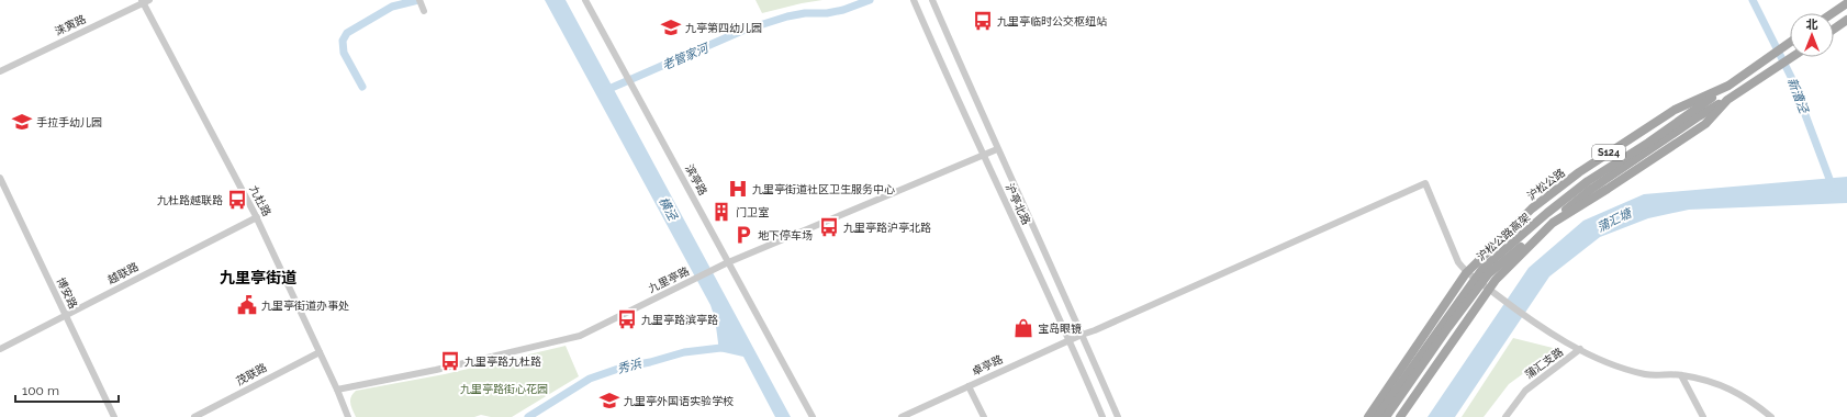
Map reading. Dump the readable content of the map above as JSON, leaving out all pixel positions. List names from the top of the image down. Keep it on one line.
{"streets":{"main road":["S124","沪松公路","沪松公路高架"],"street":["涞寅路","滨亭路","九杜路","沪亭北路","越联路","九里亭路","博安路","蒲汇支路","卓亭路","茂联路"]},"crossings":[["涞寅路","九杜路"],["S124","沪松公路高架"],["滨亭路","九里亭路"],["沪松公路","沪松公路高架"],["沪松公路","卓亭路"],["九杜路","越联路"],["九杜路","九里亭路"],["九杜路","茂联路"],["沪亭北路","九里亭路"],["沪亭北路","卓亭路"],["越联路","博安路"]],"districts":["九里亭街道"],"water":["老管家河","新漕泾","横泾","蒲汇塘","秀浜"],"parks":["九里亭路街心花园"],"places":{"bus stop":["九里亭临时公交枢纽站","九杜路越联路","九里亭路沪亭北路","九里亭路滨亭路","九里亭路九杜路"],"school or university":["九亭第四幼儿园","手拉手幼儿园","九里亭外国语实验学校"],"hospital":["九里亭街道社区卫生服务中心"],"building":["门卫室"],"parking":["地下停车场"],"public building":["九里亭街道办事处"],"shop":["宝岛眼镜"]},"scale_bar":"100 m","north":"top"}
